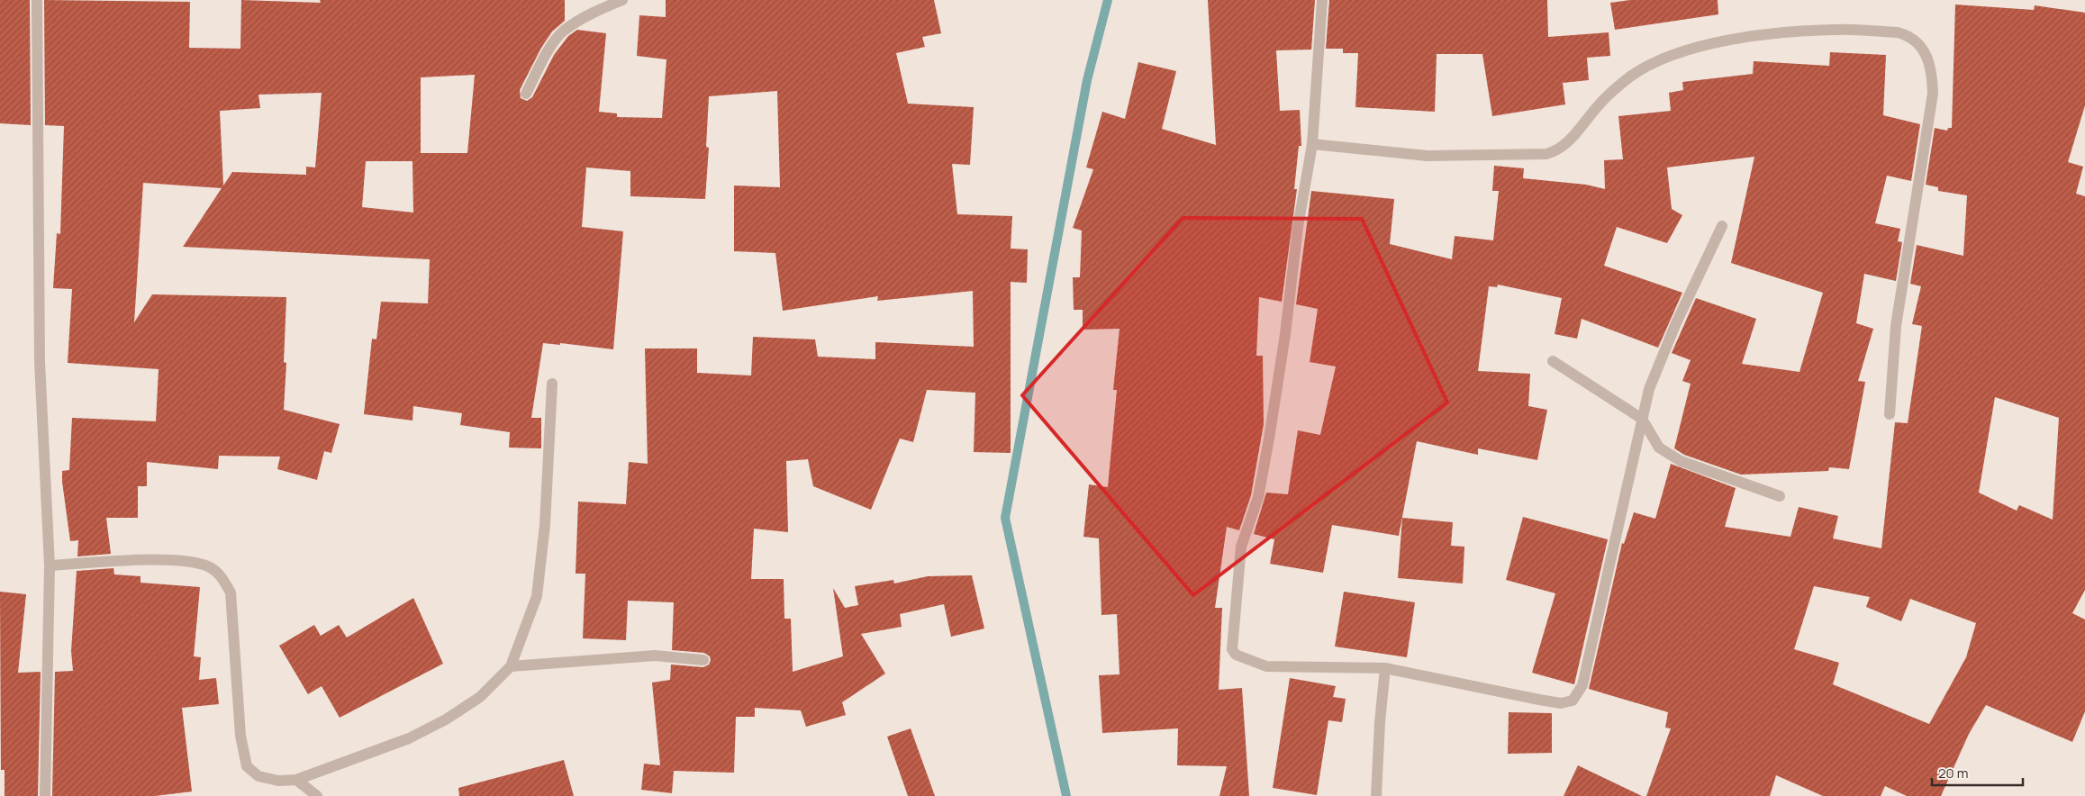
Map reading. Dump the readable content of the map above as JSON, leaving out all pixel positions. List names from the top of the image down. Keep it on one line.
{"scale_bar":"20 m"}
